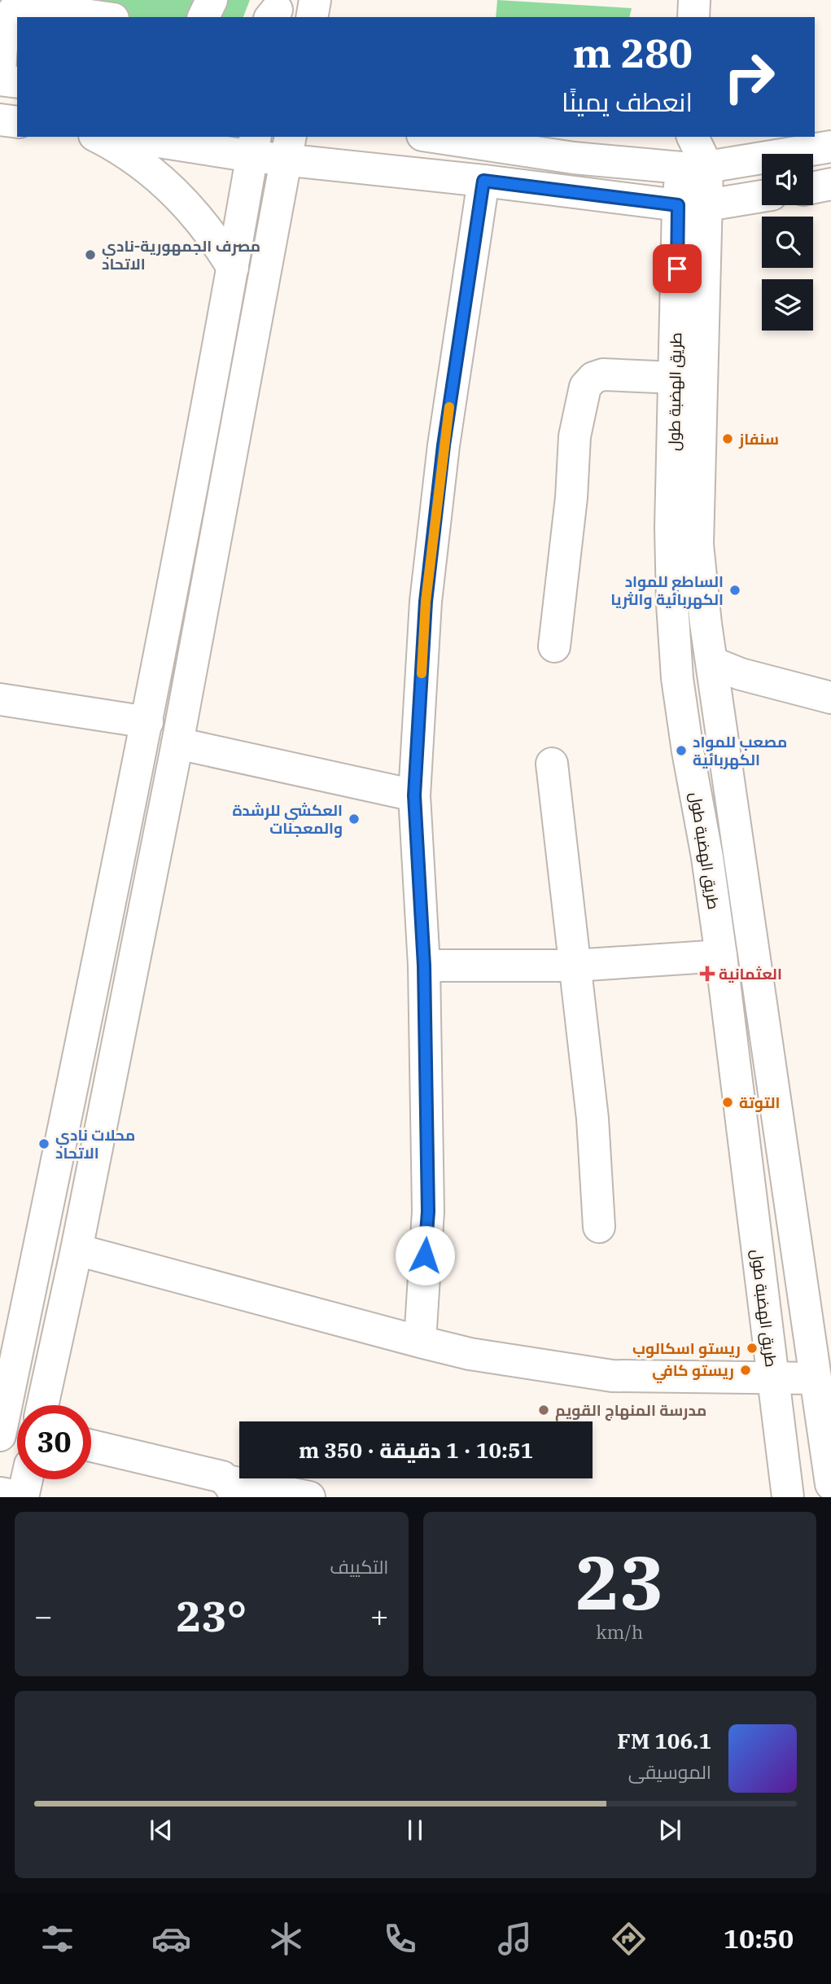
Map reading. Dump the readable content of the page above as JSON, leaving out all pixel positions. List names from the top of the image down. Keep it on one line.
{"streets":{"main road":["طريق الهضبة طول"]},"places":{"other":["مصرف الجمهورية-نادي الاتحاد","سنفاز","الساطع للمواد الكهربائية والثريا","مصعب للمواد الكهربائية","العكشي للرشدة والمعجنات","التوتة","محلات نادي الاتحاد","ريستو اسكالوب","ريستو كافي","مدرسة المنهاج القويم"],"health":["العثمانية"]},"page":{"turn":["280 m","انعطف يمينًا"],"limit":"30","trip":"10:51 · 1 دقيقة · 350 m","tile":[["23","km/h"],"التكييف"],"heat":["−","23°","+"],"song":["106.1 FM","الموسيقى"],"tabs":"10:50"}}
